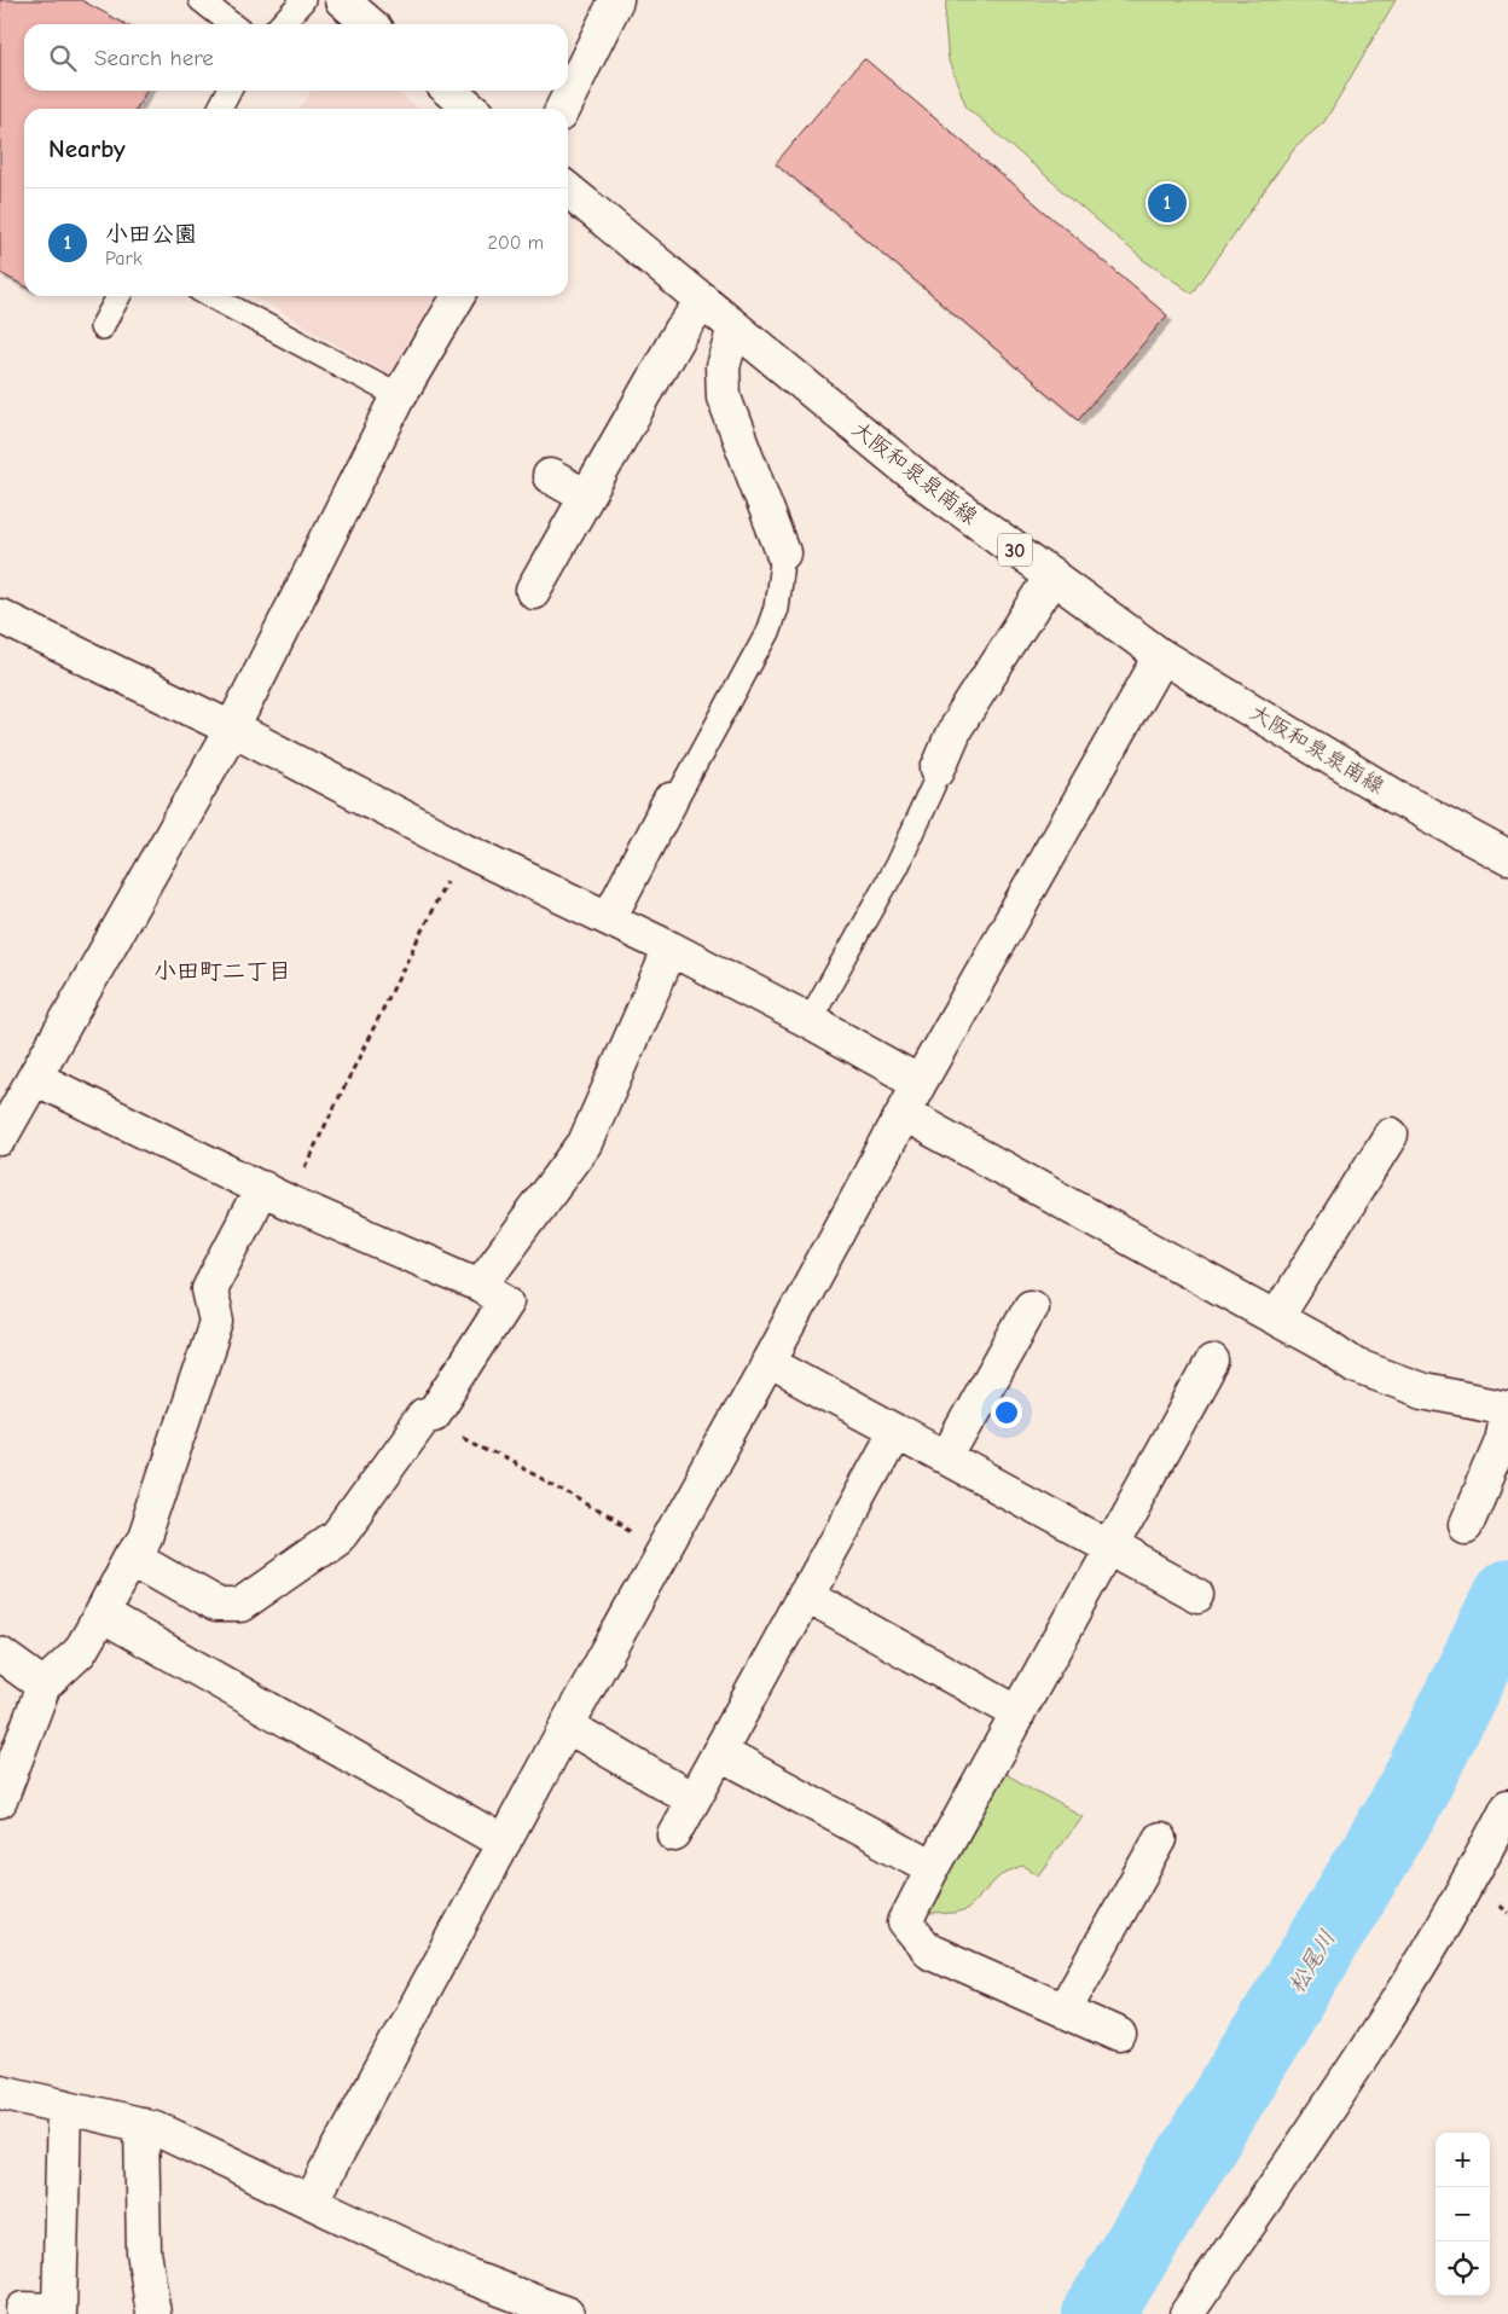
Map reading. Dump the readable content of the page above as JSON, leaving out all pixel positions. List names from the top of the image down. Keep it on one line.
{"streets":{"street":["大阪和泉泉南線","30"]},"districts":["小田町二丁目"],"water":["松尾川"],"page":{"search":"Search here","heading":"Nearby","pins":"1","list":[{"mark":"1","name":"小田公園","note":"Park","value":"200 m"}],"map_buttons":["+","−"]}}
